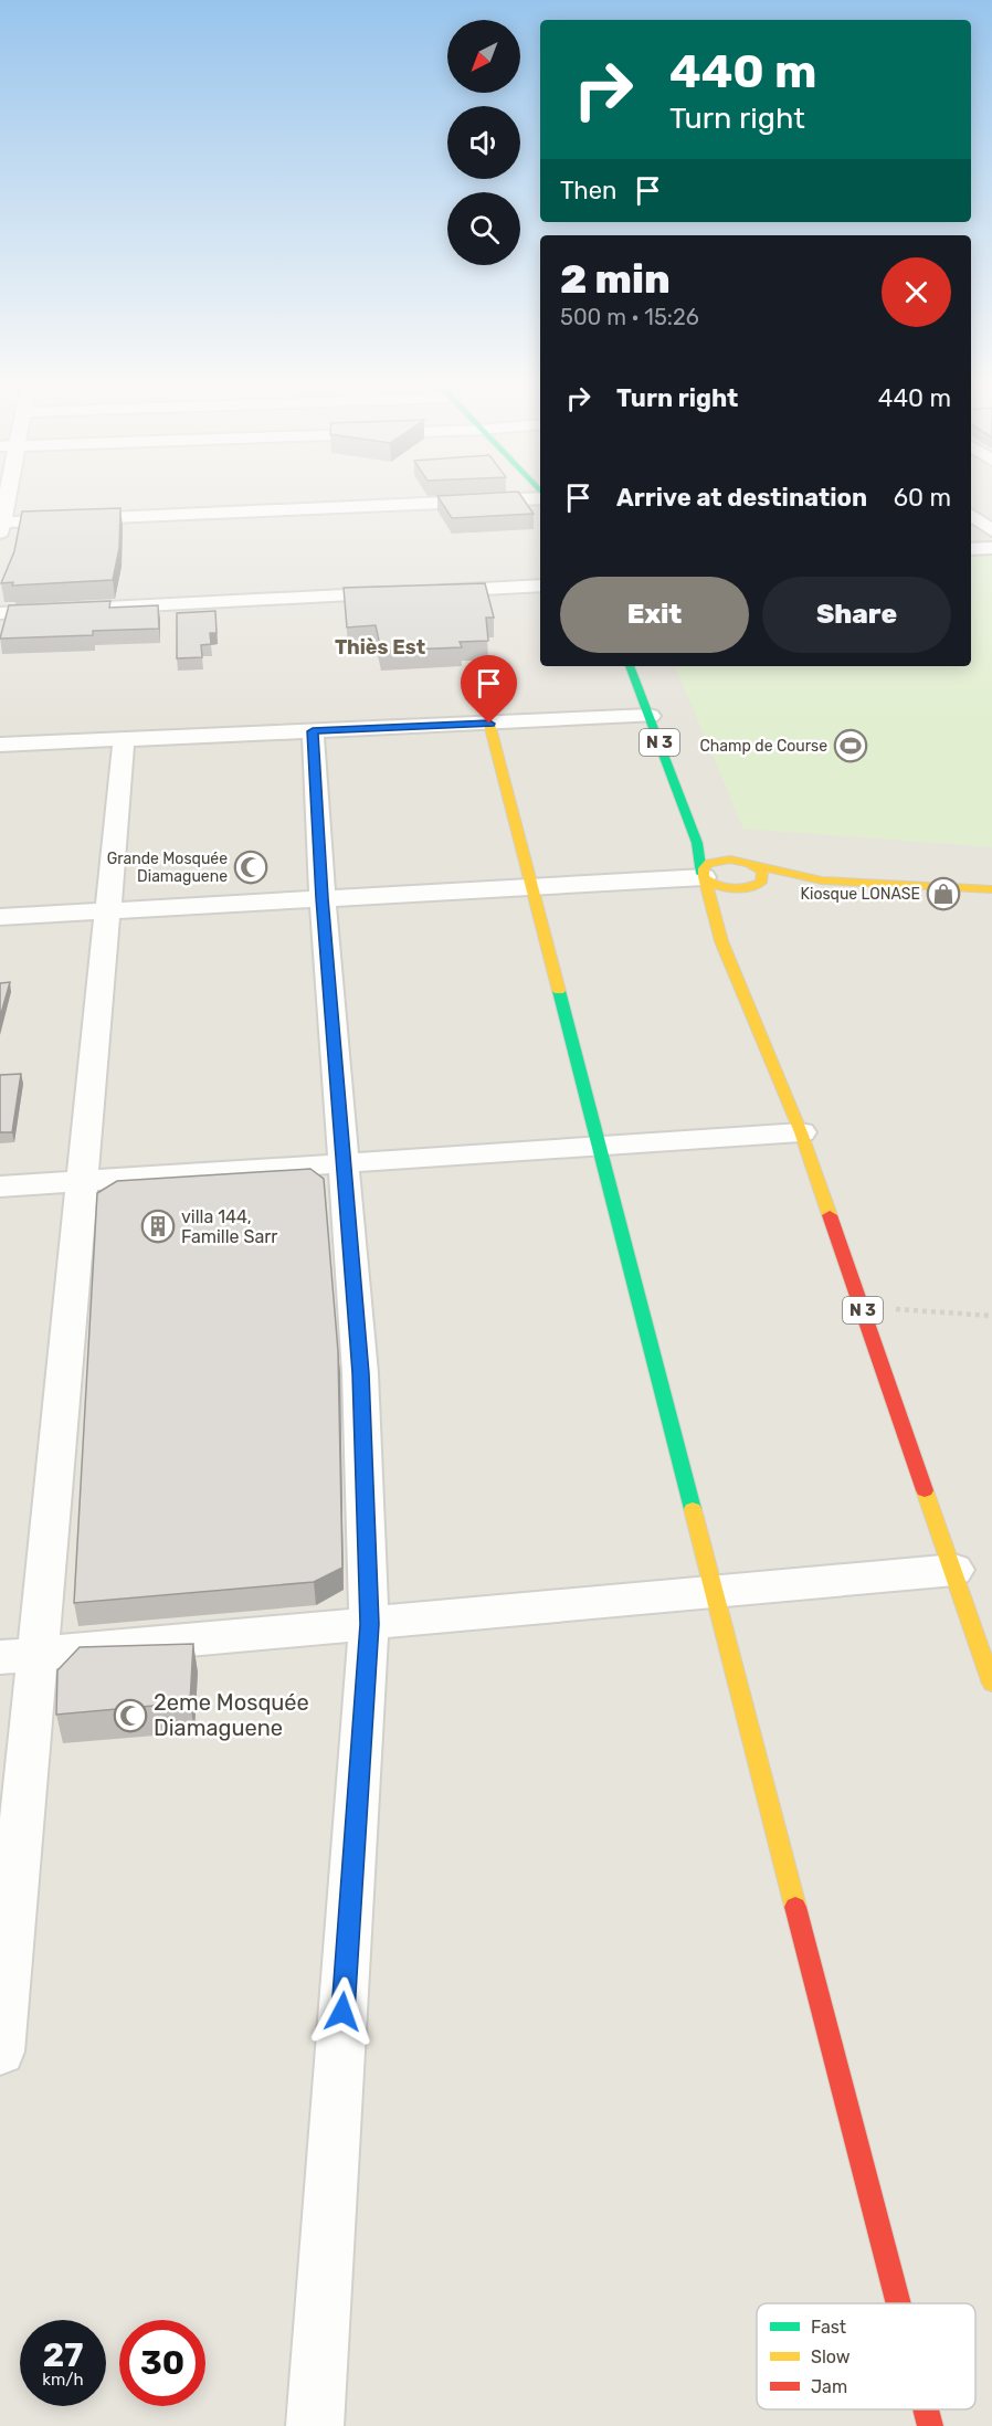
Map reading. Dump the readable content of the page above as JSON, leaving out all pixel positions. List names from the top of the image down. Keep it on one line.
{"streets":{"main road":["N 3"]},"districts":["Thiès Est"],"places":{"sports":["Champ de Course"],"mosque":["Grande Mosquée Diamaguene","2eme Mosquée Diamaguene"],"shop":["Kiosque LONASE"],"building":["villa 144, Famille Sarr"]},"legend":["Fast","Slow","Jam"],"north":"bottom left","page":{"turn":["440 m","Turn right"],"then":"Then","heading":["2 min","500 m · 15:26"],"list":[{"name":"Turn right","value":"440 m"},{"name":"Arrive at destination","value":"60 m"}],"buttons":["Exit","Share"],"speed":"27 km/h","limit":"30"}}
